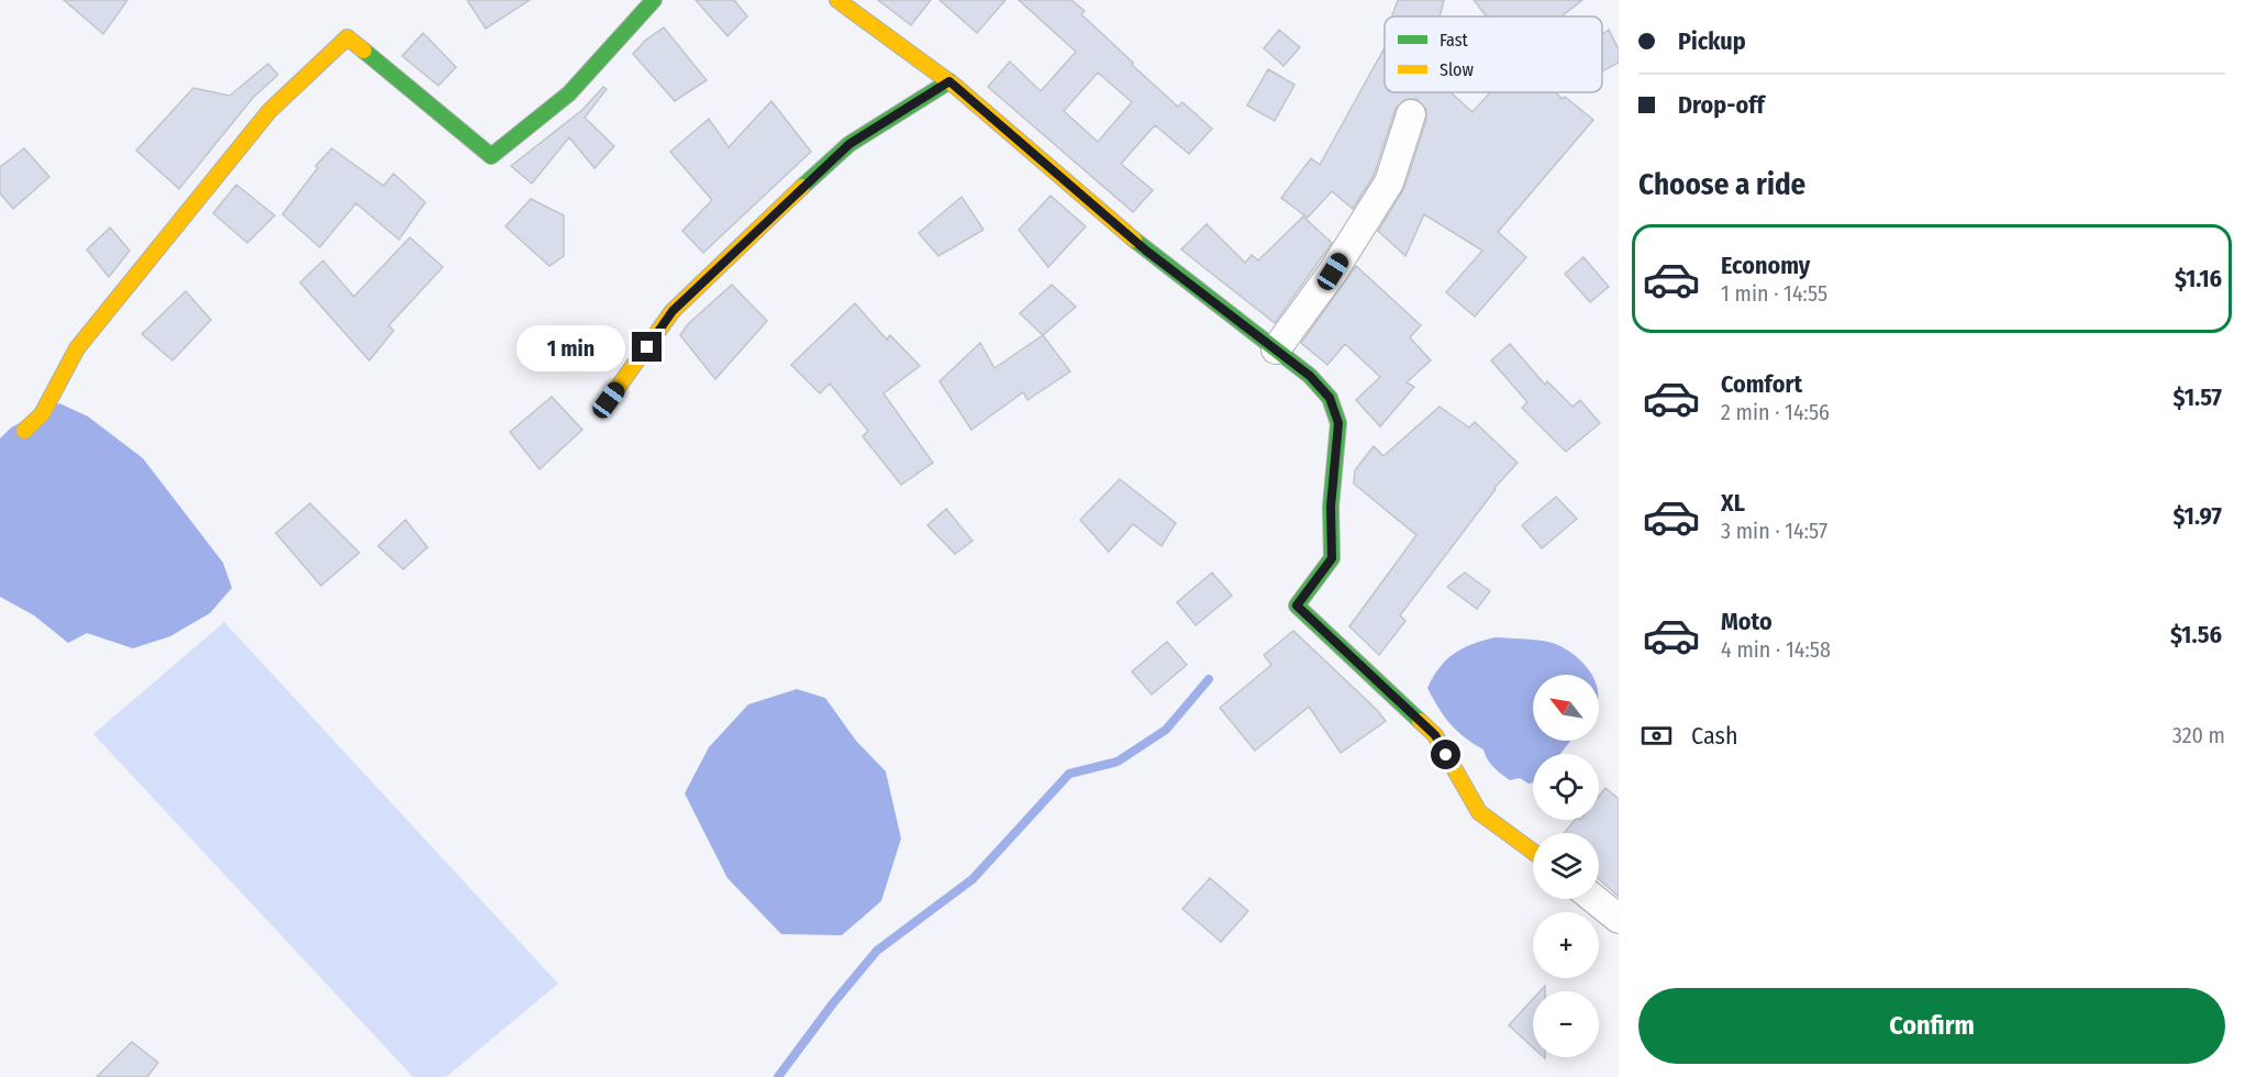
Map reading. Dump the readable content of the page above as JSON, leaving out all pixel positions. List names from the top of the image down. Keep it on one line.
{"legend":["Fast","Slow"],"north":"top left","page":{"banner":["Pickup","Drop-off"],"heading":"Choose a ride","list":[{"name":"Economy","note":"1 min · 14:55","value":"$1.16"},{"name":"Comfort","note":"2 min · 14:56","value":"$1.57"},{"name":"XL","note":"3 min · 14:57","value":"$1.97"},{"name":"Moto","note":"4 min · 14:58","value":"$1.56"}],"bubble":"1 min","map_buttons":["+","−"],"pay":["Cash","320 m"],"buttons":"Confirm"}}
